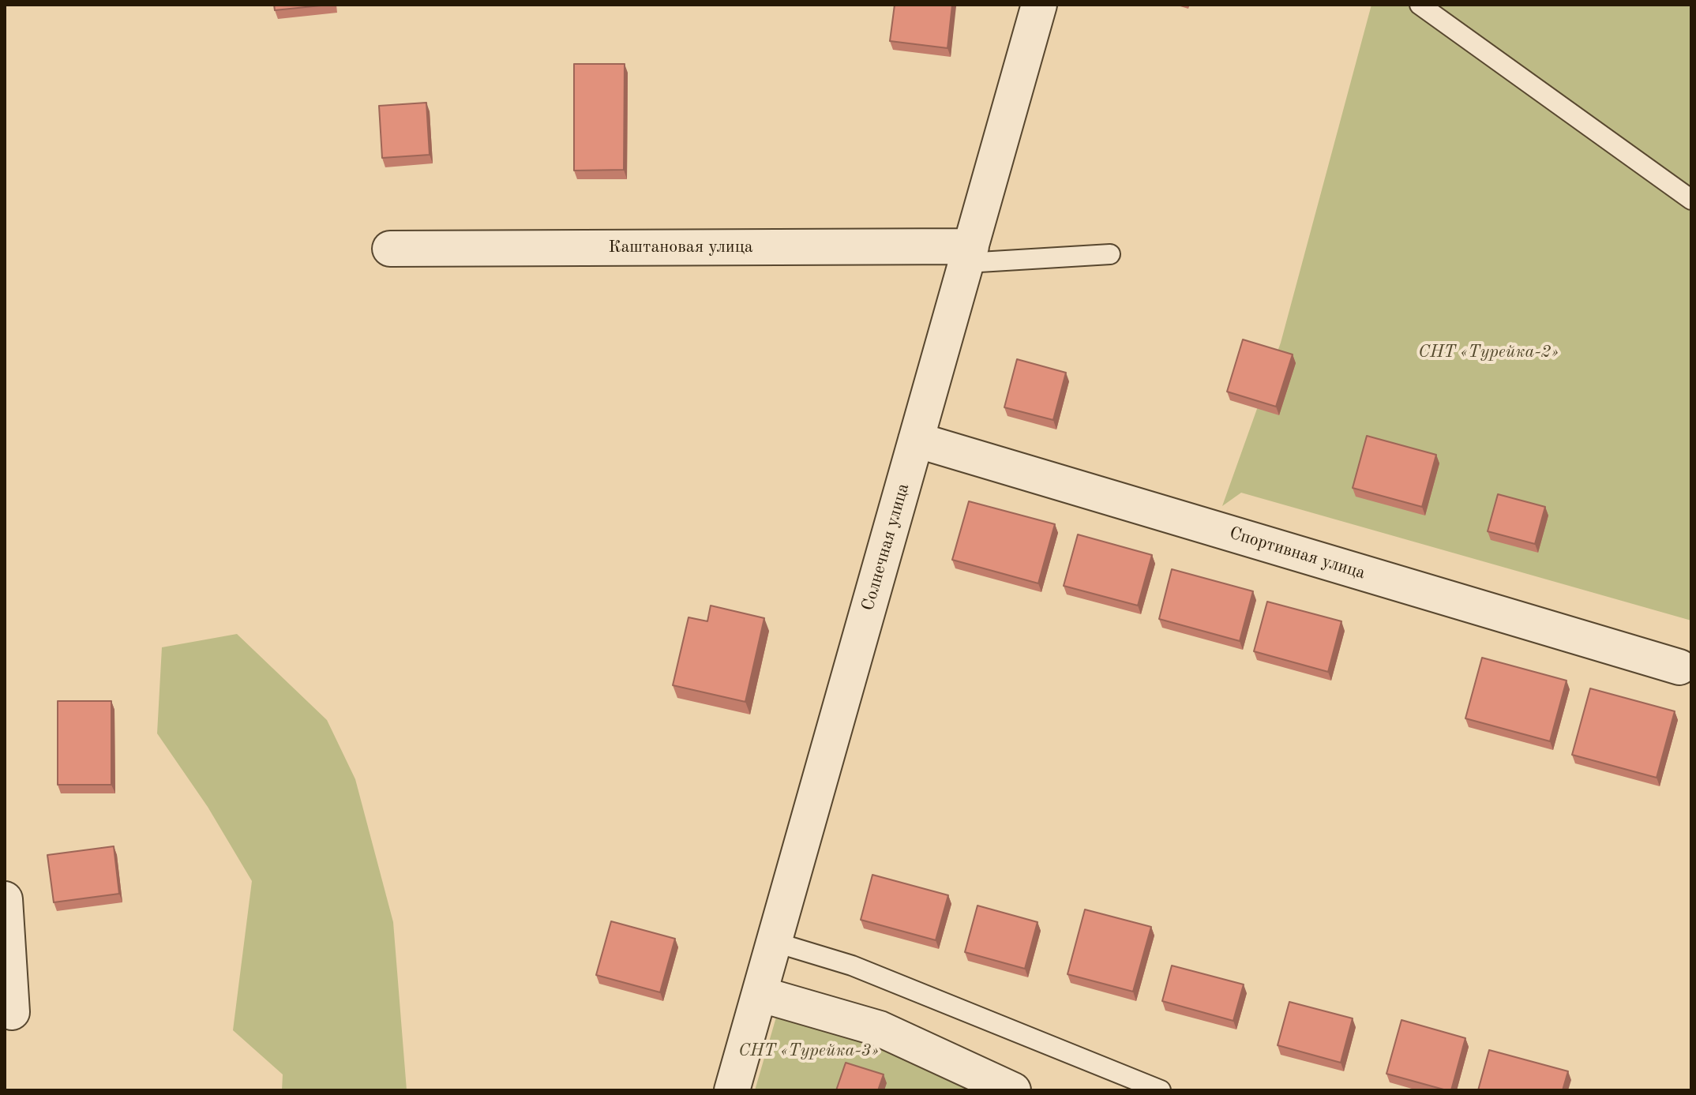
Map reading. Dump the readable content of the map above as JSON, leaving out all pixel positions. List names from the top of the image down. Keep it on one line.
{"streets":{"street":["Каштановая улица","Солнечная улица","Спортивная улица"]},"crossings":[["Каштановая улица","Солнечная улица"],["Солнечная улица","Спортивная улица"]],"parks":["СНТ «Турейка-2»","СНТ «Турейка-3»"]}
